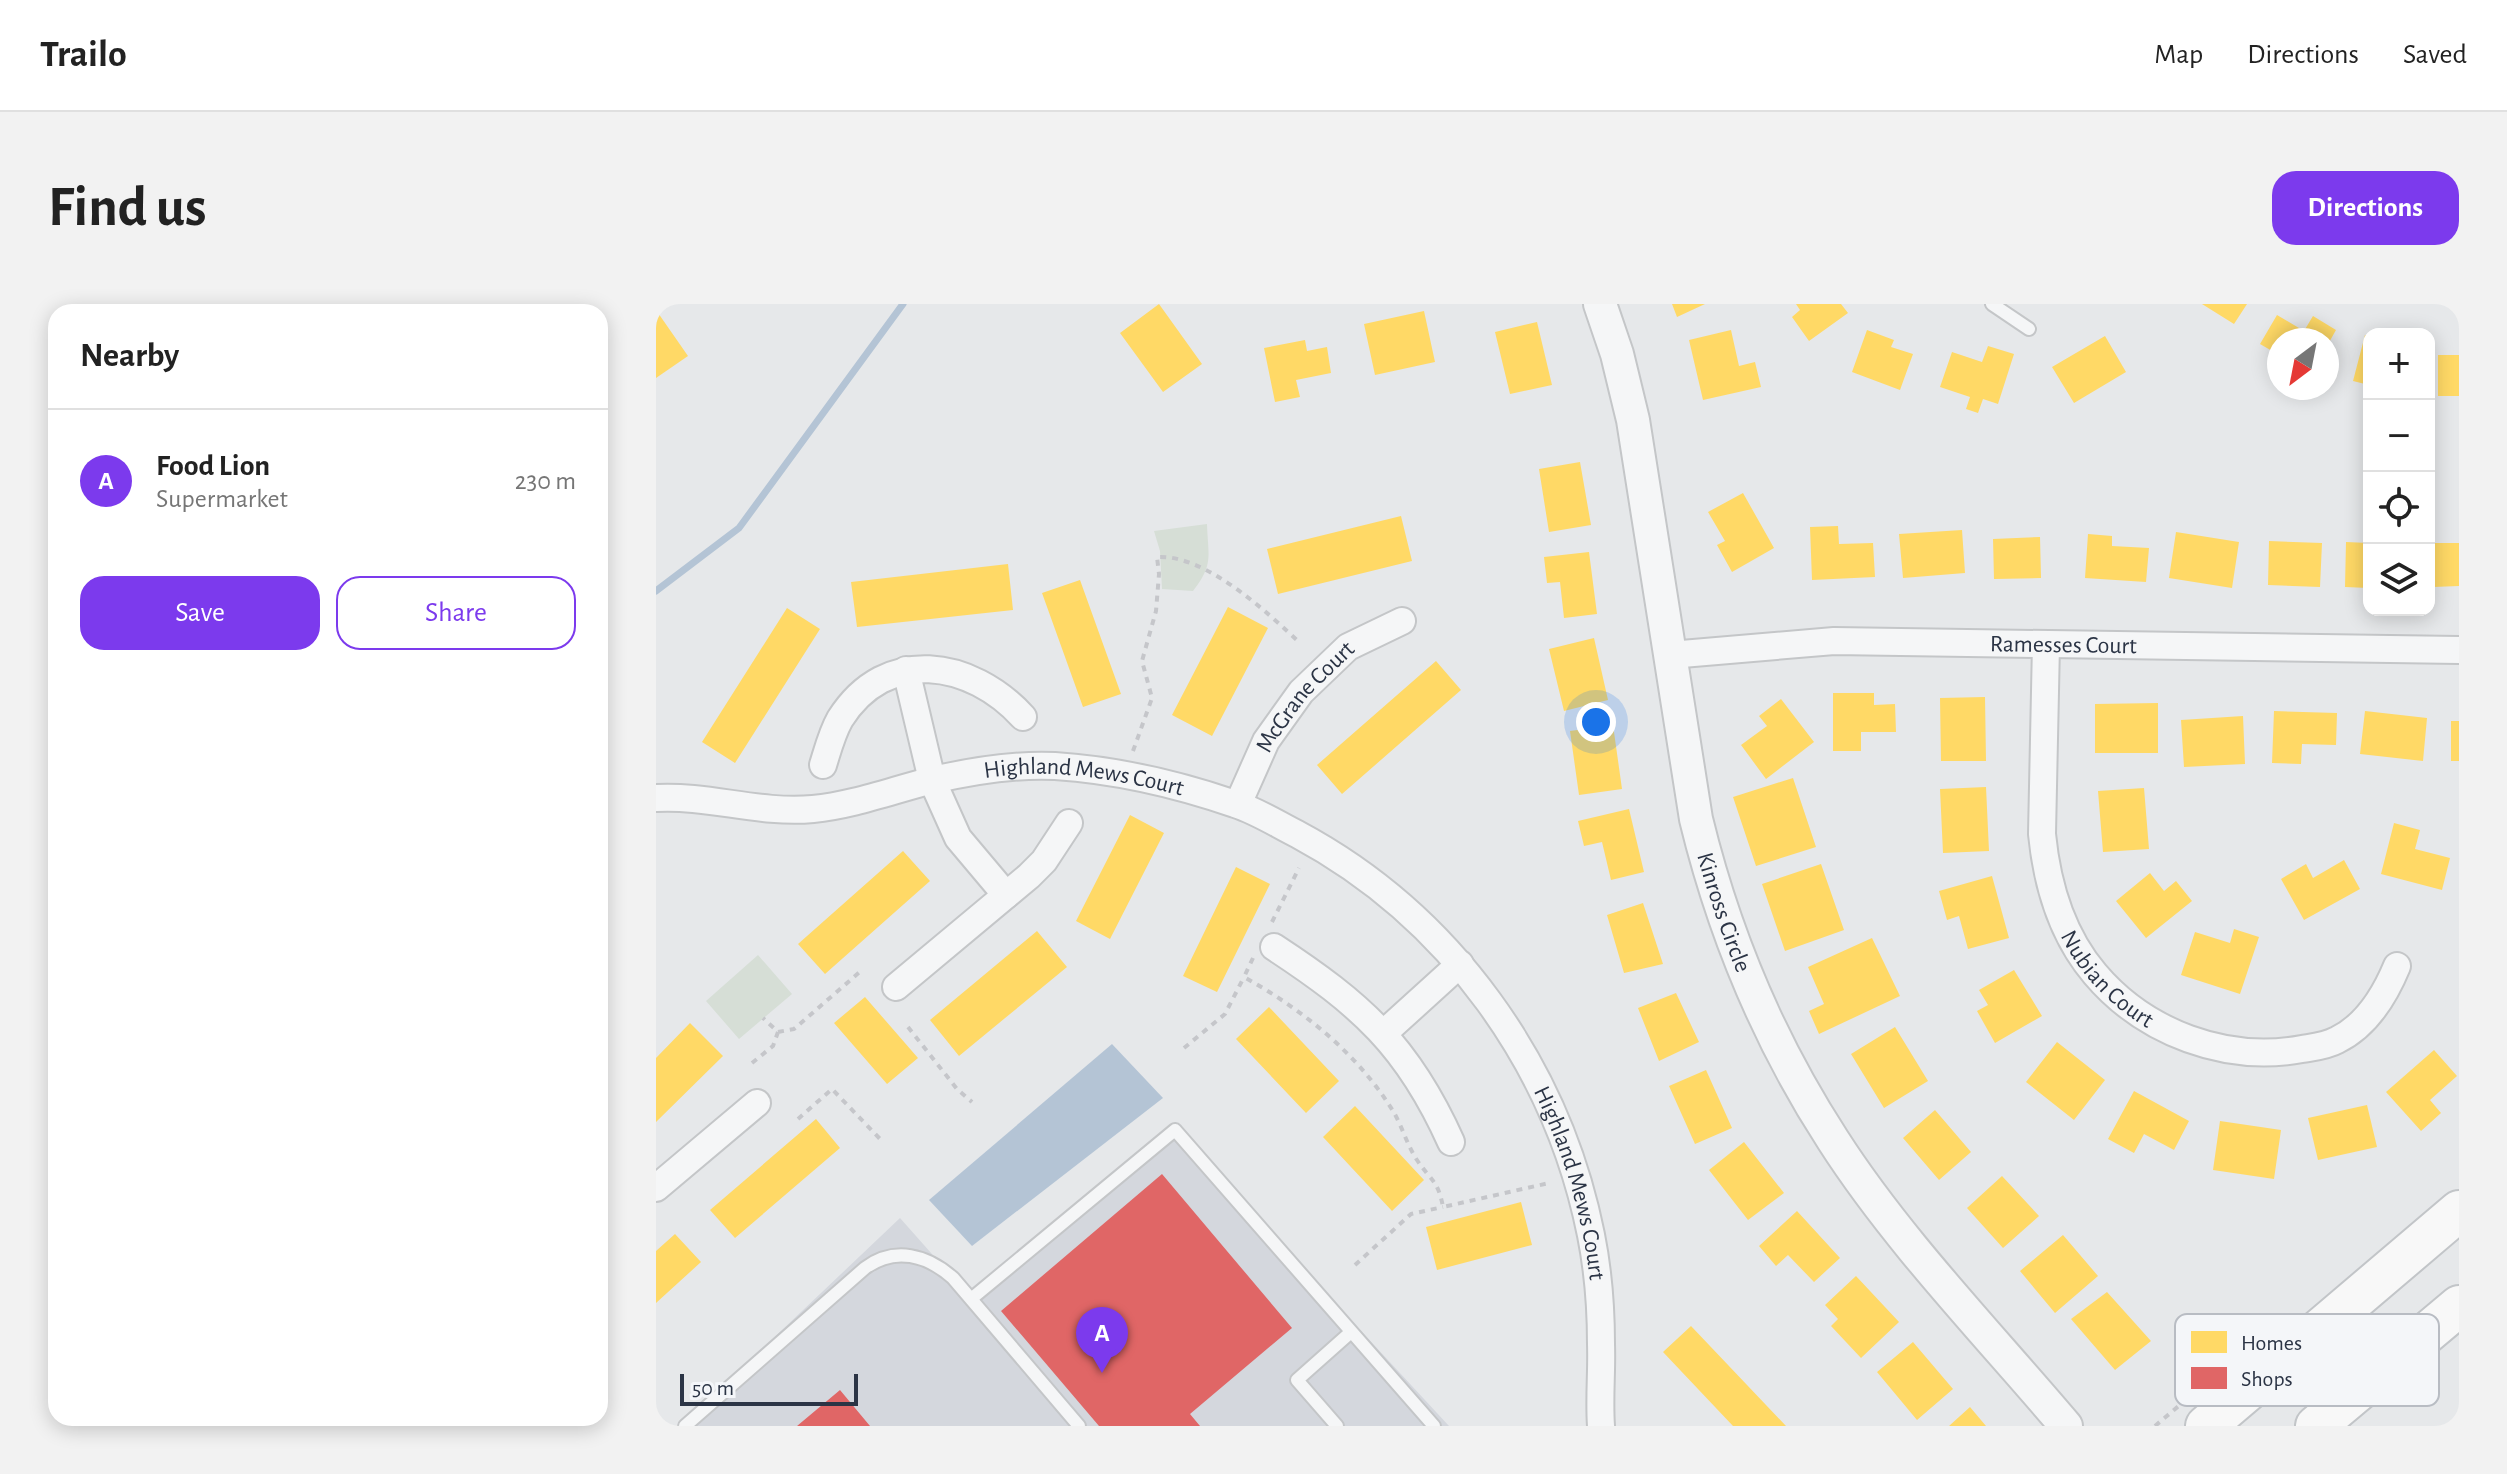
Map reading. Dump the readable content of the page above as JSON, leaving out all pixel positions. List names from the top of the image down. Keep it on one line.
{"streets":{"street":["Ramesses Court","McGrane Court","Highland Mews Court","Kinross Circle","Nubian Court"]},"crossings":[["Ramesses Court","Kinross Circle"],["Ramesses Court","Nubian Court"],["McGrane Court","Highland Mews Court"]],"legend":["Homes","Shops"],"scale_bar":"50 m","north":"bottom left","page":{"header":"Trailo","nav":["Map","Directions","Saved"],"buttons":["Directions",["Save","Share"]],"title":"Find us","heading":"Nearby","map_buttons":["+","−"],"list":[{"mark":"A","name":"Food Lion","note":"Supermarket","value":"230 m"}],"pins":"A","scale":"50 m"}}
